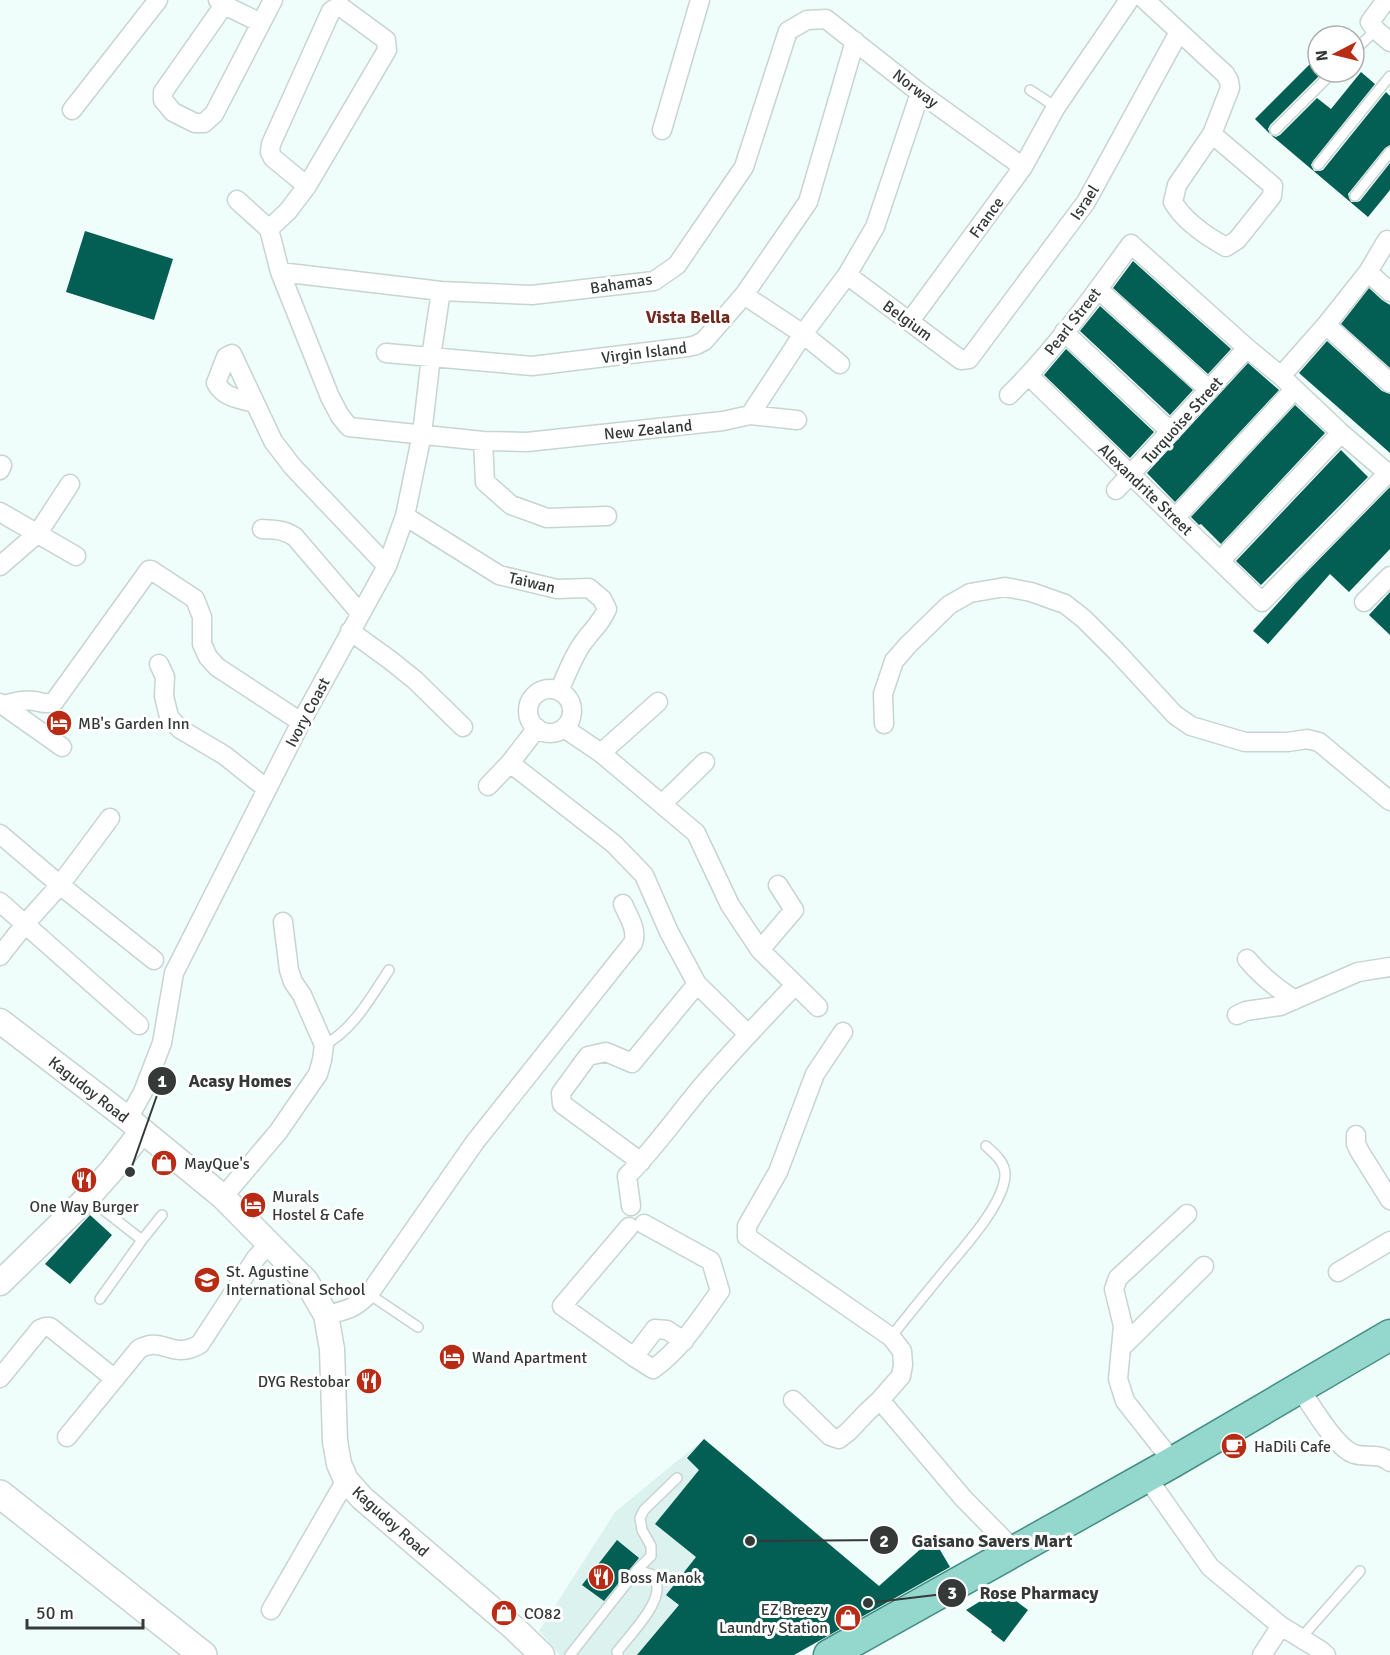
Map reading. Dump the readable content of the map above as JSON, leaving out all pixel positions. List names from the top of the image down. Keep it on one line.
{"streets":{"street":["Norway","Israel","France","Bahamas","Belgium","Pearl Street","Virgin Island","Turquoise Street","New Zealand","Alexandrite Street","Taiwan","Ivory Coast","Kagudoy Road"]},"crossings":[["Norway","France"],["Norway","Bahamas"],["Norway","Virgin Island"],["Israel","Belgium"],["France","Belgium"],["Bahamas","New Zealand"],["Bahamas","Ivory Coast"],["Pearl Street","Turquoise Street"],["Pearl Street","Alexandrite Street"],["Virgin Island","Ivory Coast"],["Turquoise Street","Alexandrite Street"],["New Zealand","Ivory Coast"],["Taiwan","Ivory Coast"],["Ivory Coast","Kagudoy Road"]],"districts":["Vista Bella"],"places":{"hotel":["MB's Garden Inn","Murals Hostel & Cafe","Wand Apartment"],"shop":["MayQue's","CO82","EZ Breezy Laundry Station"],"other":["Acasy Homes","Gaisano Savers Mart","Rose Pharmacy"],"restaurant":["One Way Burger","DYG Restobar","Boss Manok"],"school or university":["St. Agustine International School"],"cafe":["HaDili Cafe"]},"scale_bar":"50 m","north":"left"}
